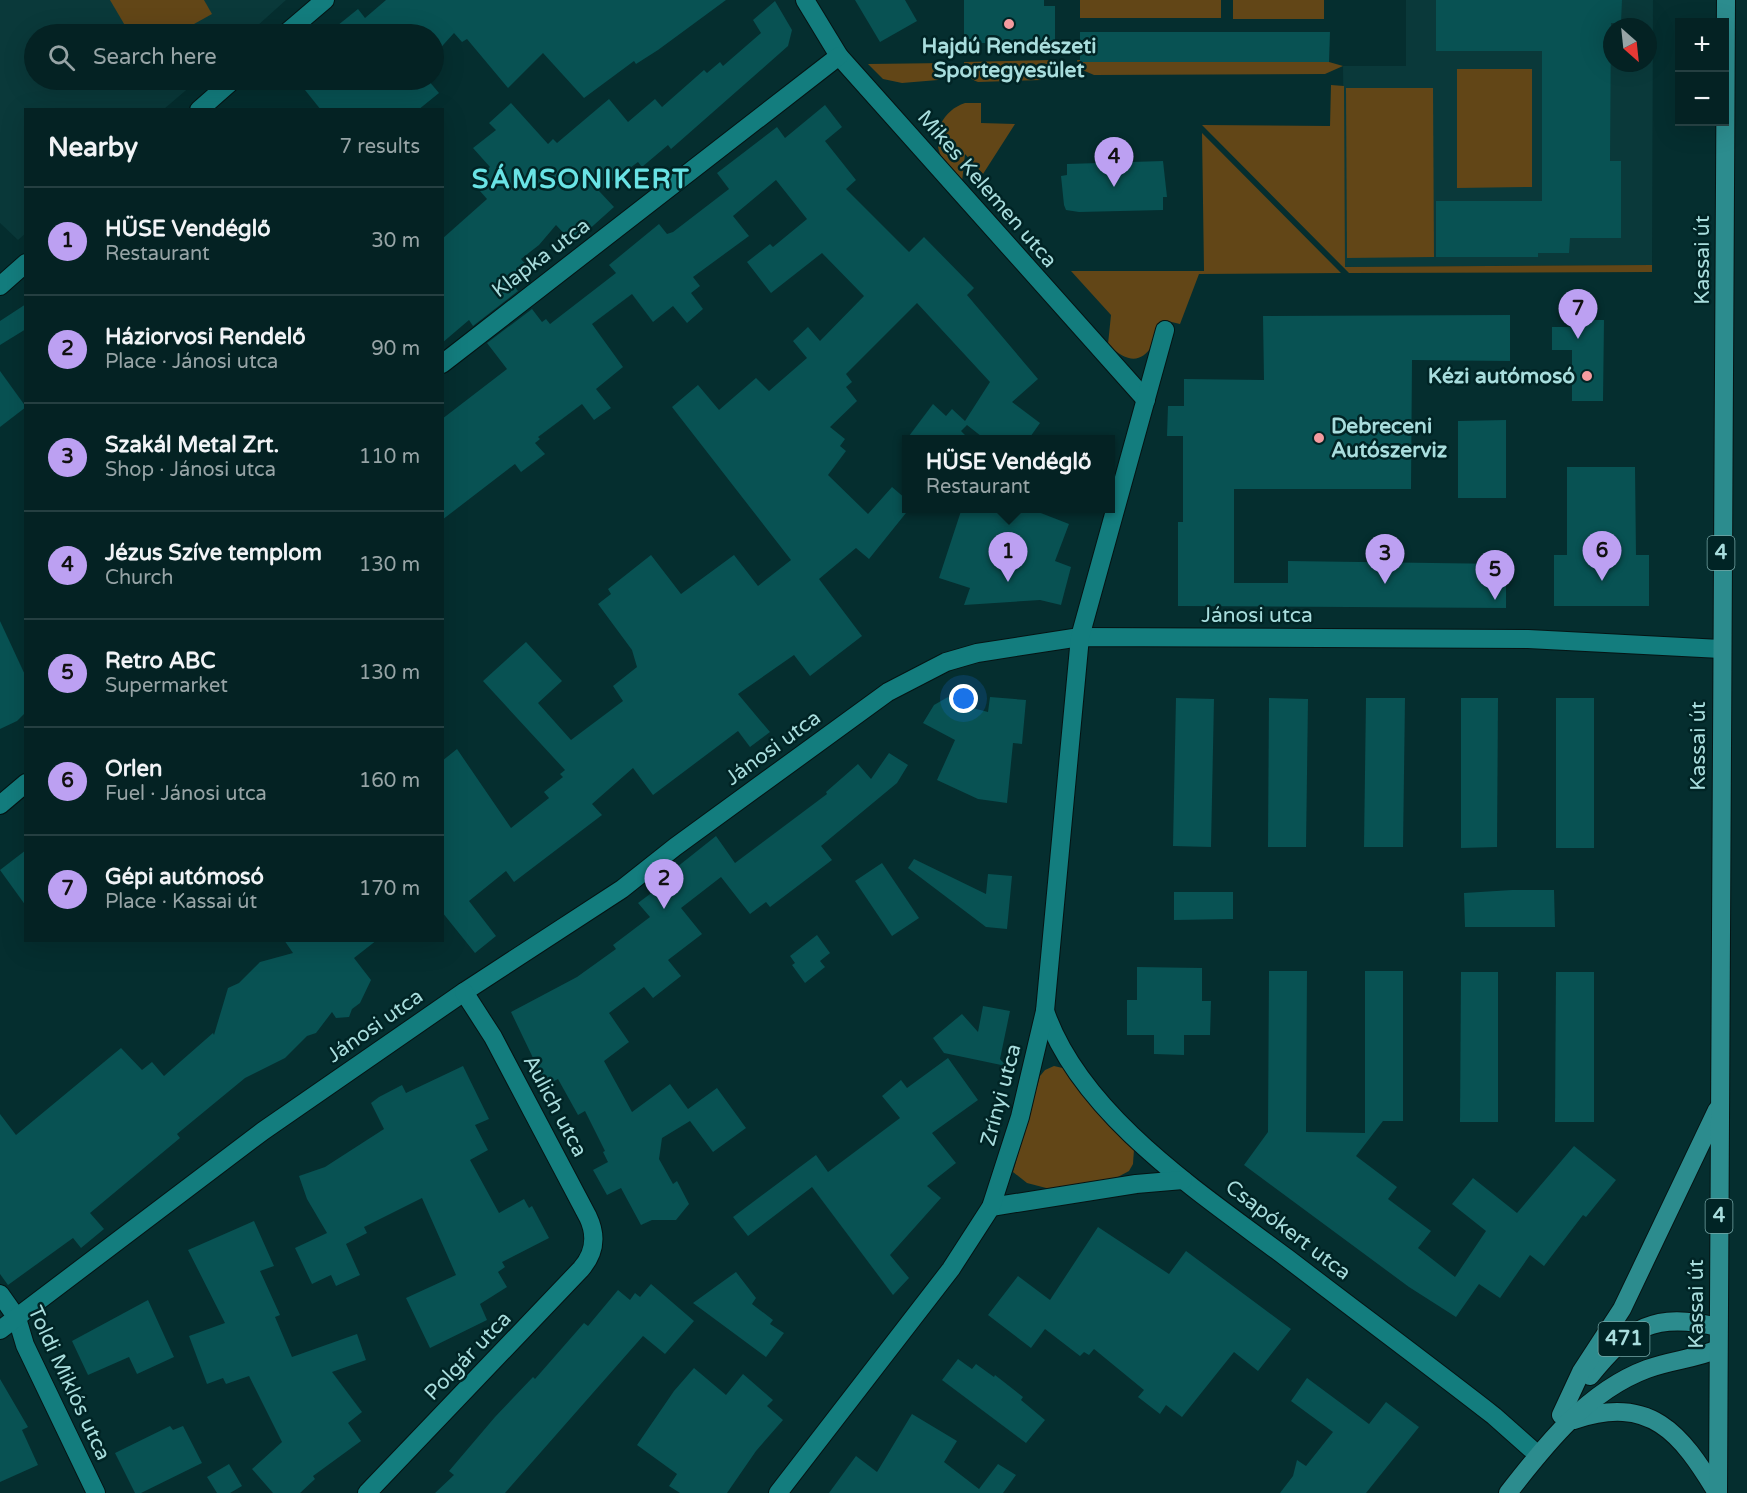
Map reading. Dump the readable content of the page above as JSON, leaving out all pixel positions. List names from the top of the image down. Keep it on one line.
{"streets":{"main road":["Kassai út","4","471"],"street":["Mikes Kelemen utca","Klapka utca","Jánosi utca","Zrínyi utca","Aulich utca","Csapókert utca","Polgár utca","Toldi Miklós utca"]},"crossings":[["Mikes Kelemen utca","Klapka utca"],["Kassai út","Jánosi utca"],["Kassai út","471"],["Jánosi utca","Zrínyi utca"],["Jánosi utca","Aulich utca"],["Jánosi utca","Toldi Miklós utca"],["Zrínyi utca","Csapókert utca"],["Aulich utca","Polgár utca"],["Csapókert utca","471"]],"districts":["SÁMSONIKERT"],"places":["Hajdú Rendészeti Sportegyesület","Kézi autómosó","Debreceni Autószerviz"],"north":"bottom right","page":{"map_buttons":["+","−"],"search":"Search here","heading":["Nearby","7 results"],"pins":["4","7","6","1","3","5","2"],"list":[{"mark":"1","name":"HÜSE Vendéglő","note":"Restaurant","value":"30 m"},{"mark":"2","name":"Háziorvosi Rendelő","note":"Place · Jánosi utca","value":"90 m"},{"mark":"3","name":"Szakál Metal Zrt.","note":"Shop · Jánosi utca","value":"110 m"},{"mark":"4","name":"Jézus Szíve templom","note":"Church","value":"130 m"},{"mark":"5","name":"Retro ABC","note":"Supermarket","value":"130 m"},{"mark":"6","name":"Orlen","note":"Fuel · Jánosi utca","value":"160 m"},{"mark":"7","name":"Gépi autómosó","note":"Place · Kassai út","value":"170 m"}],"popup":["HÜSE Vendéglő","Restaurant"]}}
